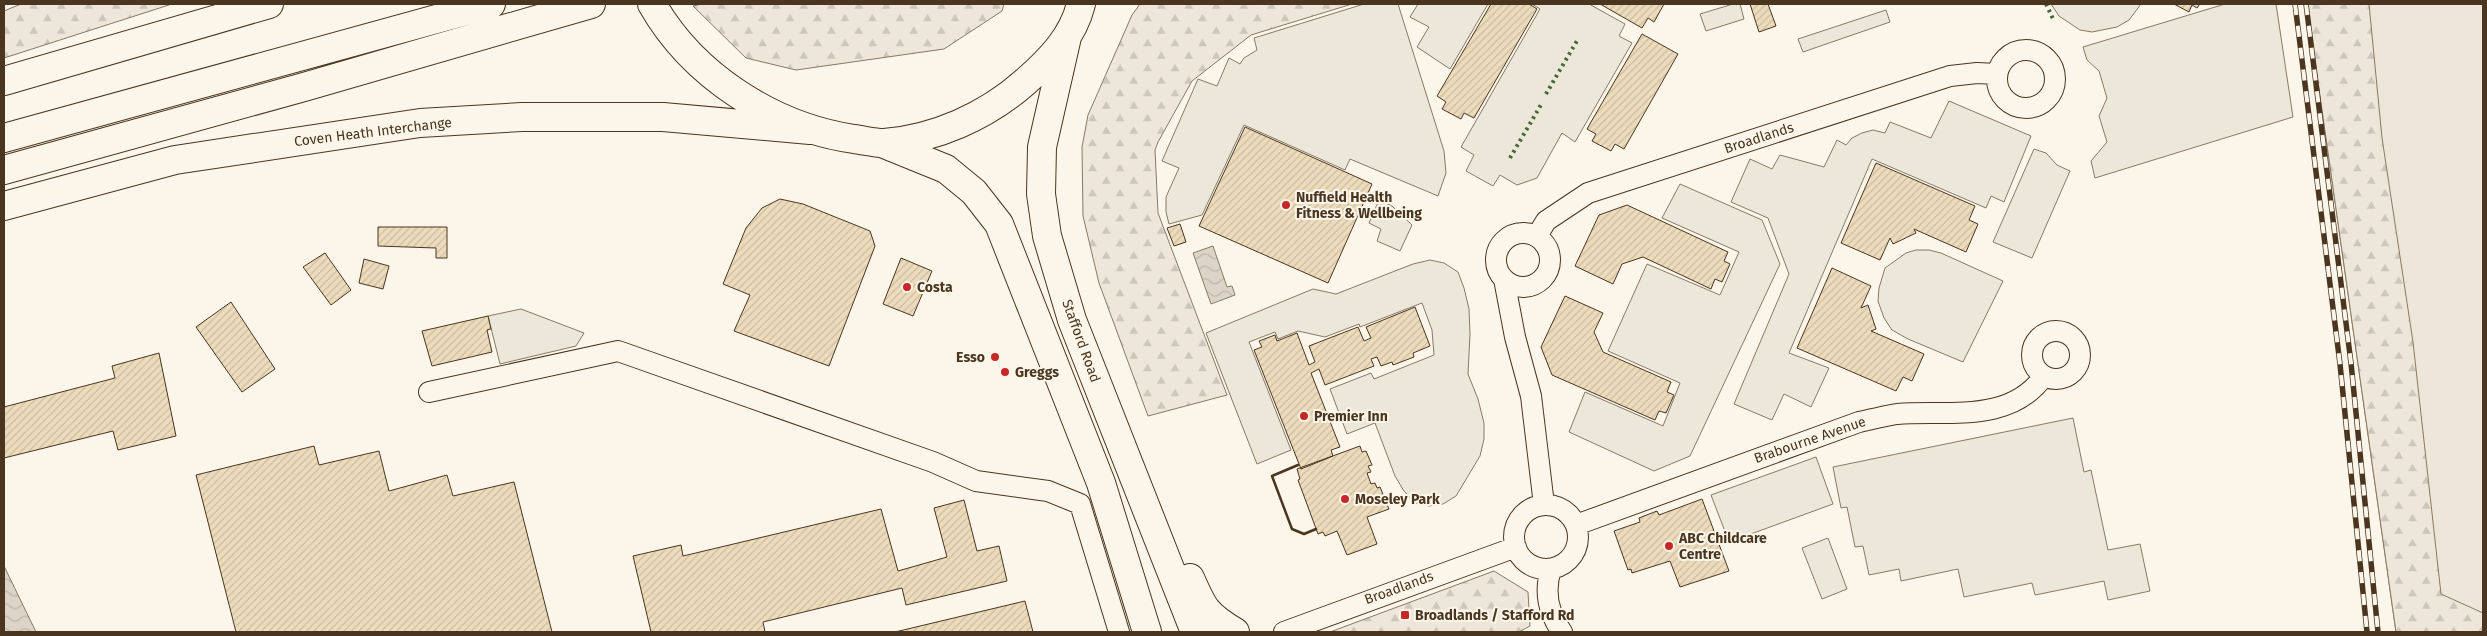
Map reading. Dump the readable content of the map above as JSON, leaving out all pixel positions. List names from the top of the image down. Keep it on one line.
{"streets":{"highway":["Coven Heath Interchange","Stafford Road"],"street":["Broadlands","Brabourne Avenue"]},"crossings":[["Broadlands","Brabourne Avenue"]],"places":{"other":["Nuffield Health Fitness & Wellbeing","Costa","Esso","Greggs","Premier Inn","Moseley Park","ABC Childcare Centre"],"transit":["Broadlands / Stafford Rd"]}}
